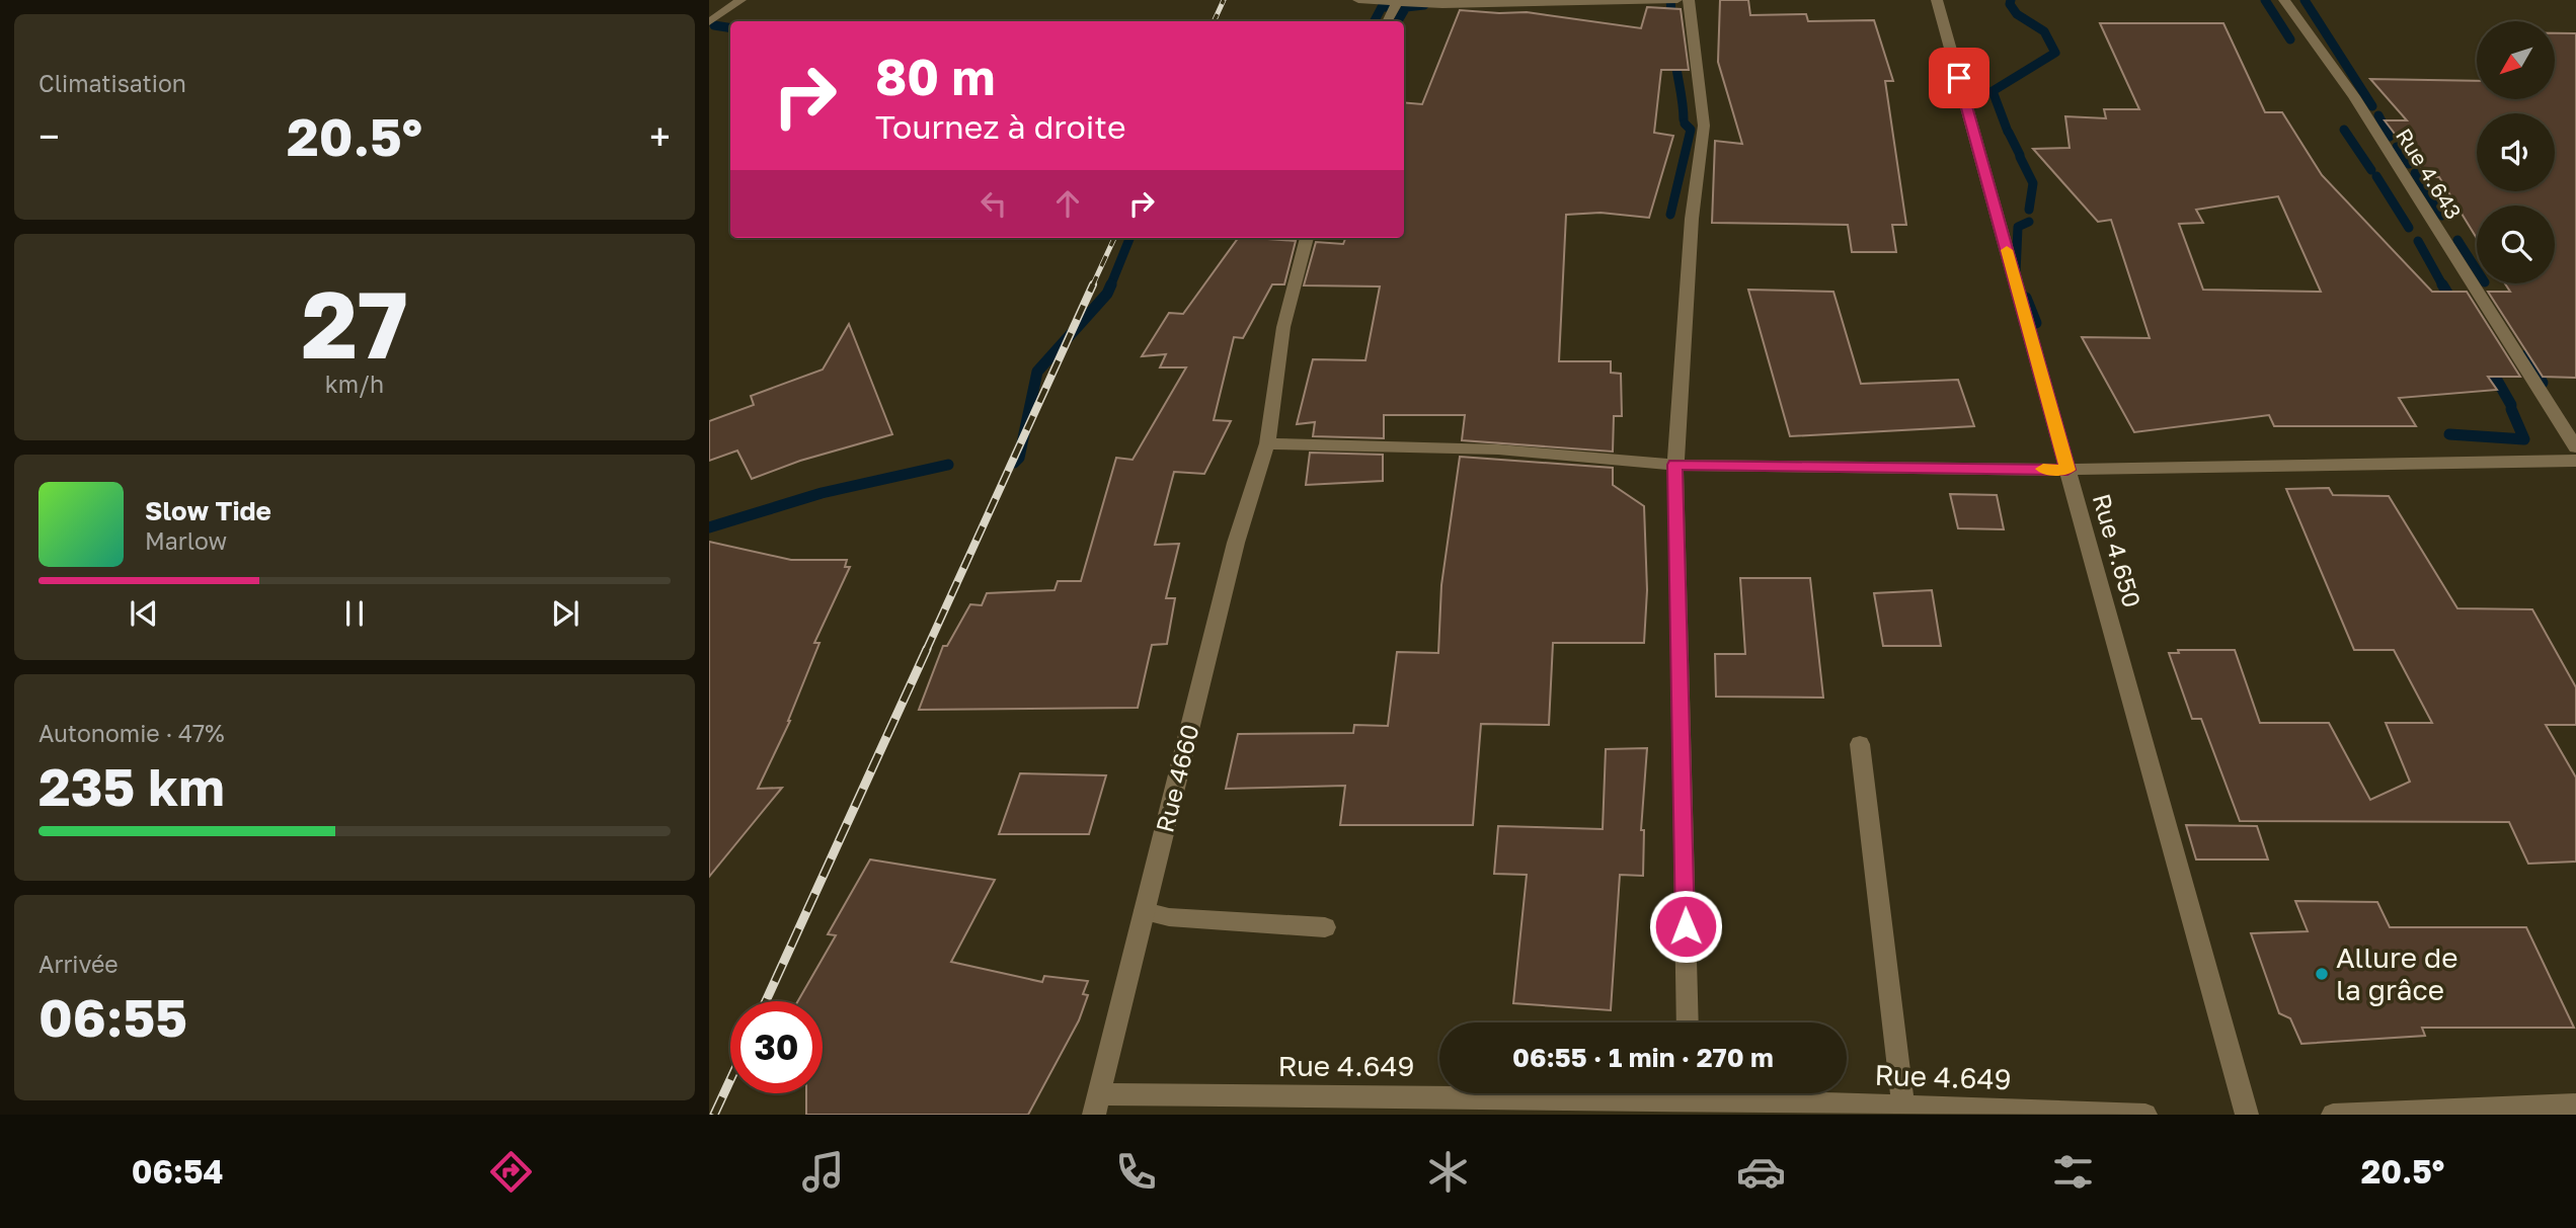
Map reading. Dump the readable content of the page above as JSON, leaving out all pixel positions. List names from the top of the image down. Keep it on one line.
{"streets":{"street":["Rue 4.643","Rue 4.650","Rue 4660","Rue 4.649"]},"crossings":[["Rue 4660","Rue 4.649"]],"places":["Allure de la grâce"],"north":"bottom left","page":{"tile":["Climatisation",["27","km/h"],["Autonomie · 47%","235 km"],["Arrivée","06:55"]],"turn":["80 m","Tournez à droite"],"heat":["−","20.5°","+"],"song":["Slow Tide","Marlow"],"limit":"30","trip":"06:55 · 1 min · 270 m","tabs":["06:54","20.5°"]}}
